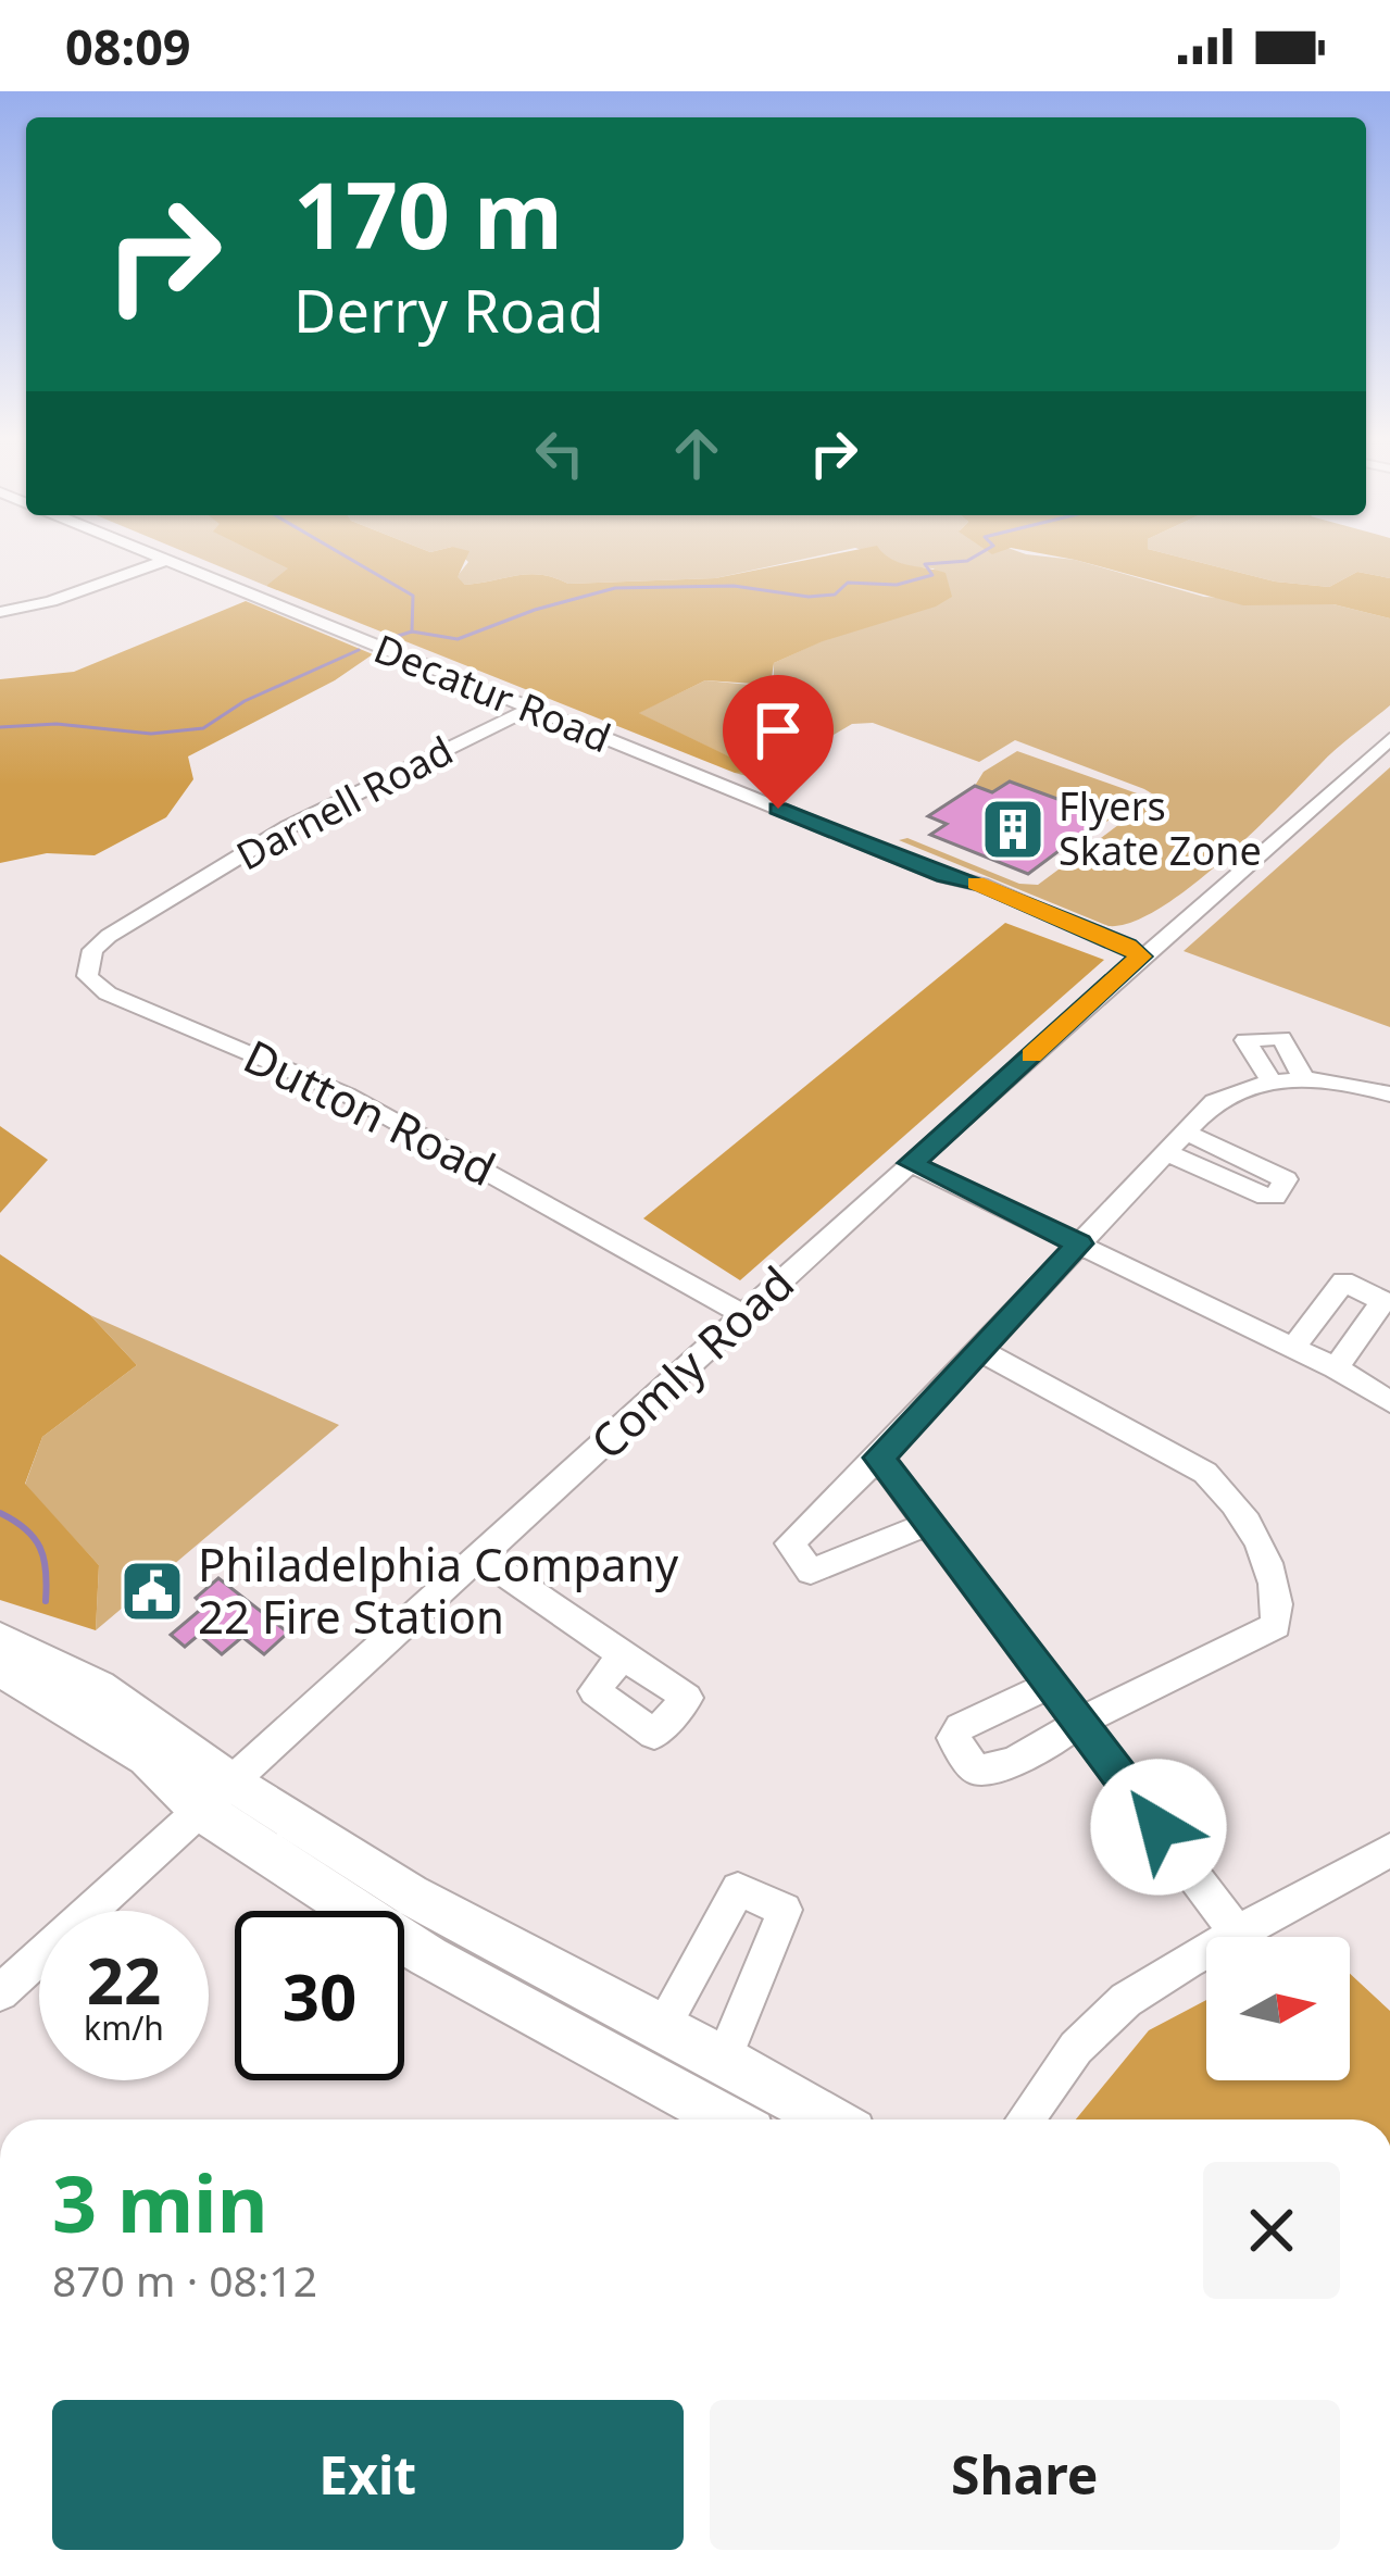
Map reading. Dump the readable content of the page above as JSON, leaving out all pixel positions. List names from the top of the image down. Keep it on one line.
{"streets":{"street":["Decatur Road","Darnell Road","Dutton Road","Comly Road"]},"crossings":[["Decatur Road","Darnell Road"],["Decatur Road","Comly Road"],["Darnell Road","Dutton Road"],["Dutton Road","Comly Road"]],"places":{"building":["Flyers Skate Zone"],"public building":["Philadelphia Company 22 Fire Station"]},"north":"right","page":{"status":"08:09","turn":["170 m","Derry Road"],"speed":"22 km/h","limit":"30","heading":["3 min","870 m · 08:12"],"buttons":["Exit","Share"]}}
